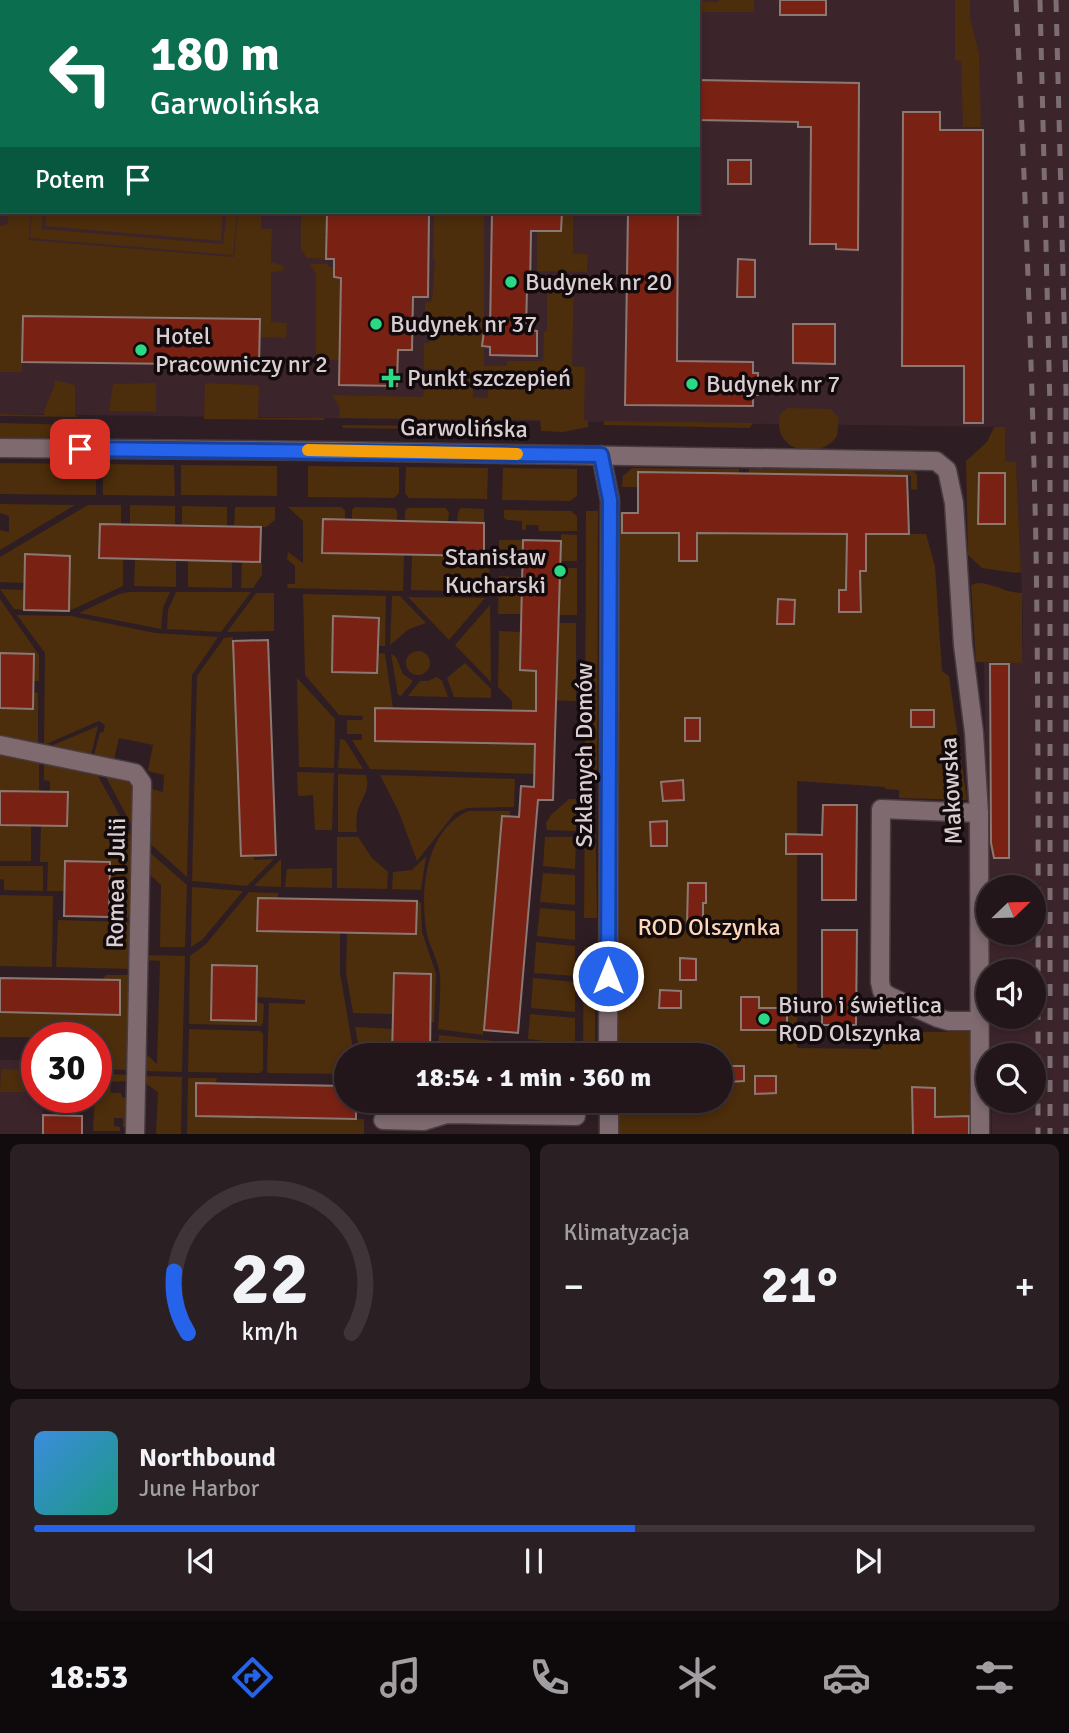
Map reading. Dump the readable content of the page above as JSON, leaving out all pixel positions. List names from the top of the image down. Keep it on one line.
{"streets":{"street":["Garwolińska","Szklanych Domów","Makowska","Romea i Julii"]},"crossings":[["Garwolińska","Szklanych Domów"],["Garwolińska","Makowska"]],"parks":["ROD Olszynka"],"places":{"other":["Budynek nr 20","Budynek nr 37","Hotel Pracowniczy nr 2","Budynek nr 7","Stanisław Kucharski","Biuro i świetlica ROD Olszynka"],"health":["Punkt szczepień"]},"north":"top right","page":{"turn":["180 m","Garwolińska"],"then":"Potem","limit":"30","trip":"18:54 · 1 min · 360 m","tile":"Klimatyzacja","heat":["−","21°","+"],"song":["Northbound","June Harbor"],"tabs":"18:53","gauge":["22","km/h"]}}
